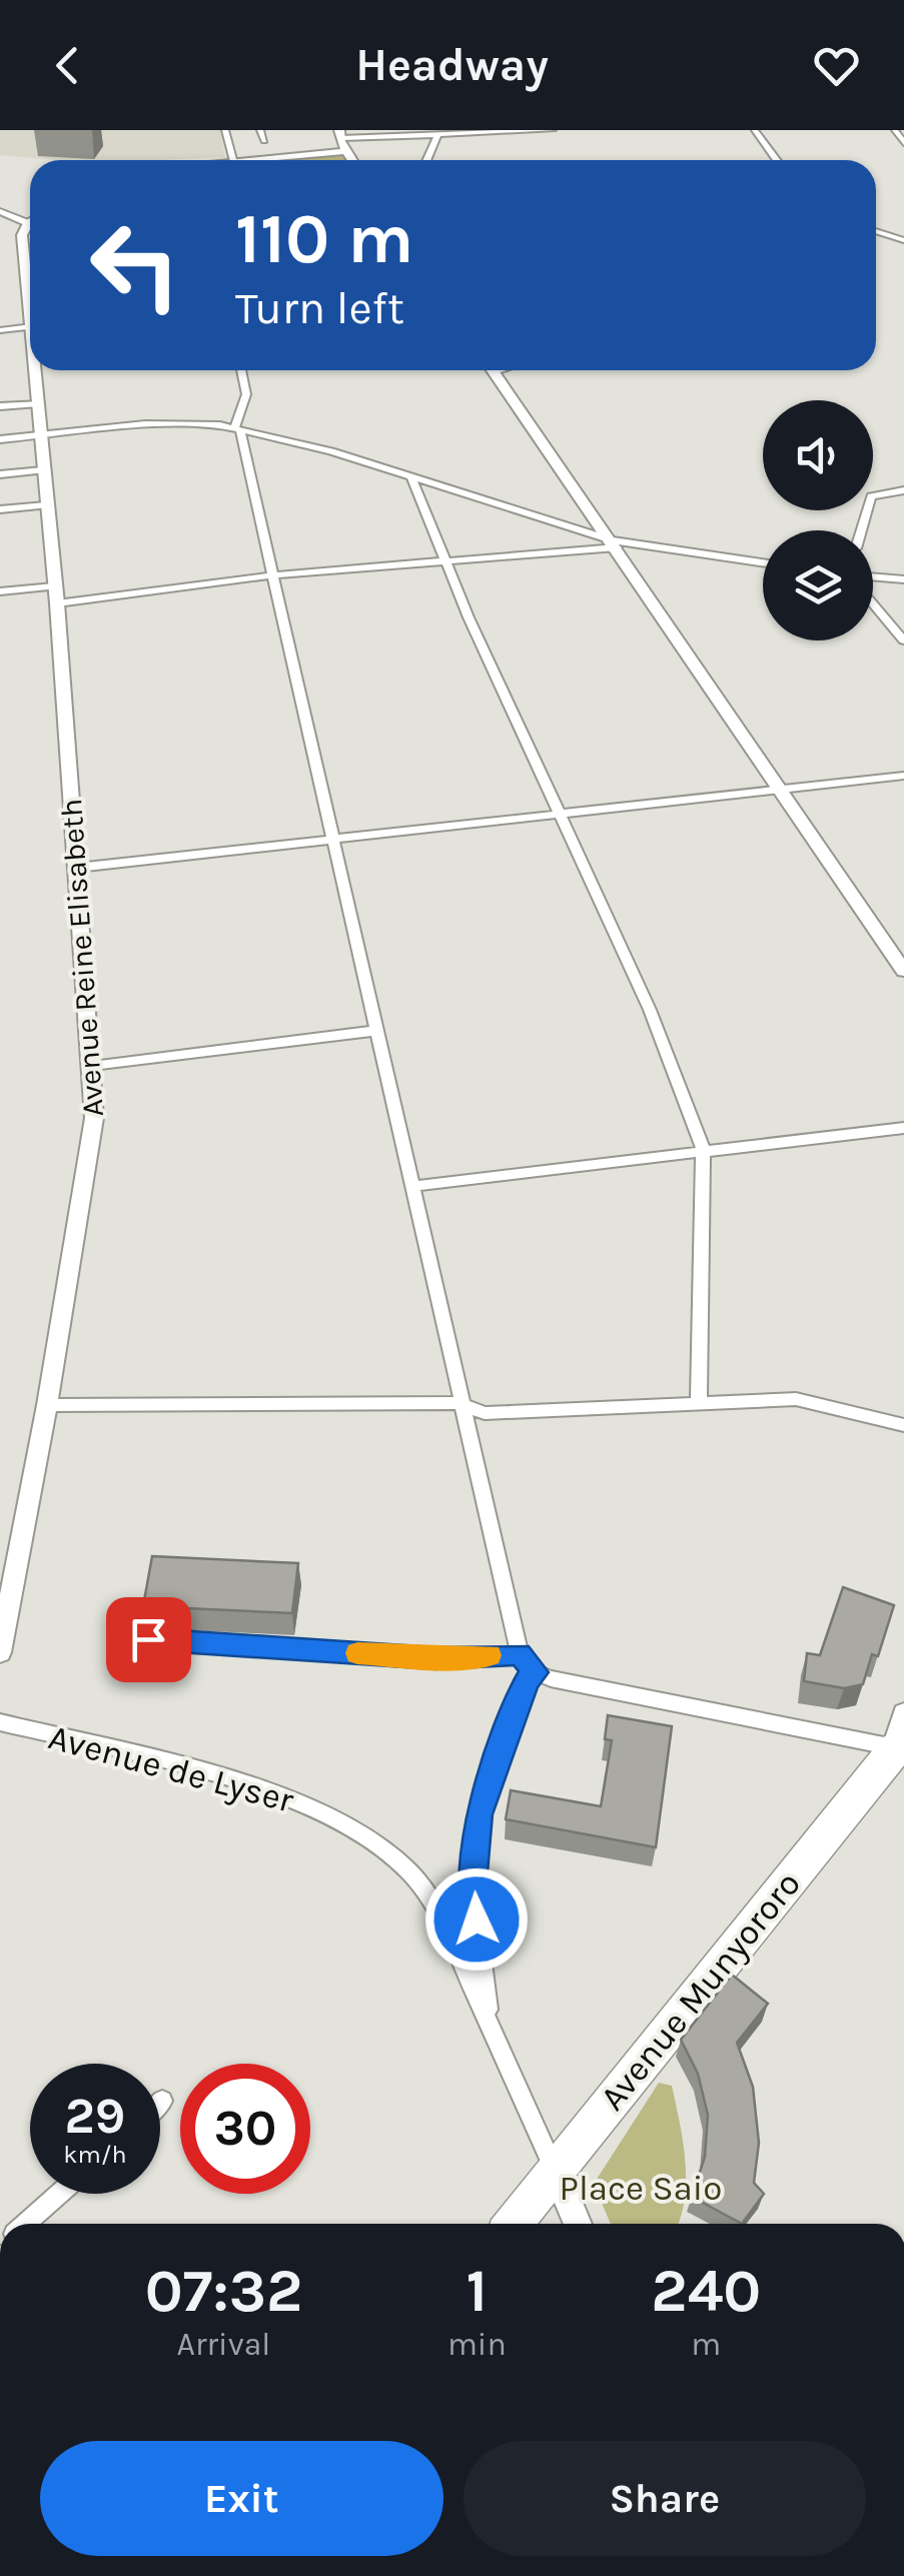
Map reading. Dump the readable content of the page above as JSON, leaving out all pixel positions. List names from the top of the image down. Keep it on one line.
{"streets":{"highway":["Avenue Munyororo"],"street":["Avenue Reine Elisabeth","Avenue de Lyser"]},"crossings":[["Avenue de Lyser","Avenue Munyororo"]],"parks":["Place Saio"],"page":{"header":"Headway","turn":["110 m","Turn left"],"speed":"29 km/h","limit":"30","eta":["07:32","Arrival","1","min","240","m"],"buttons":["Exit","Share"]}}
